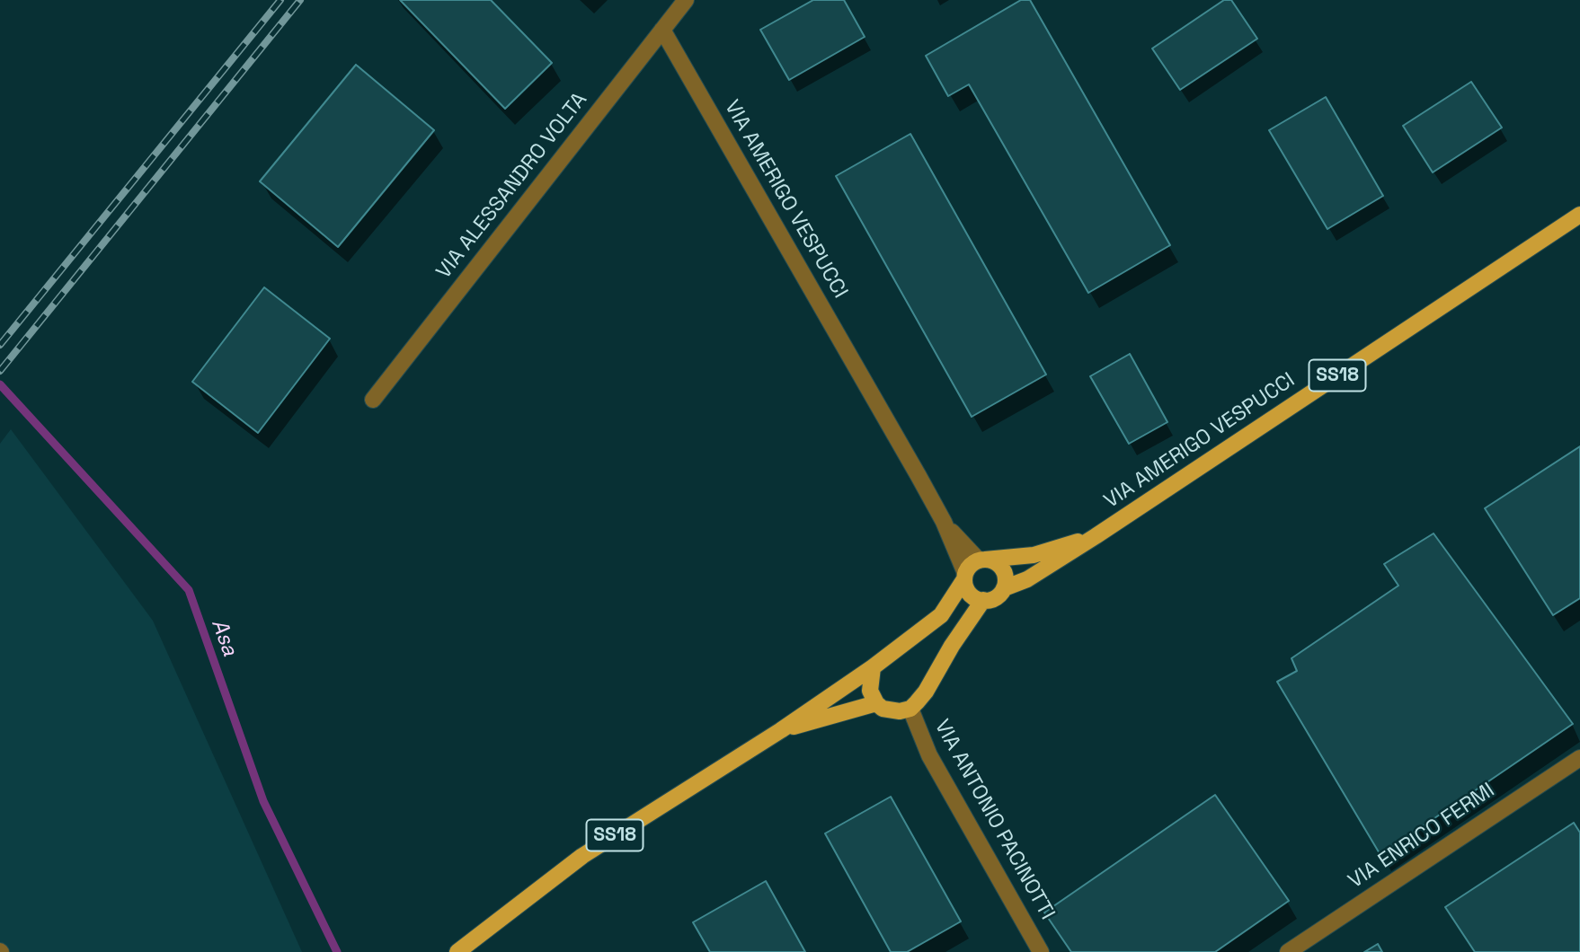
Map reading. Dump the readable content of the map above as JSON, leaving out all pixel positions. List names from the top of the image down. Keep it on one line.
{"streets":{"main road":["VIA AMERIGO VESPUCCI","SS18"],"street":["VIA ALESSANDRO VOLTA","VIA ANTONIO PACINOTTI","VIA ENRICO FERMI"]},"crossings":[["VIA ALESSANDRO VOLTA","VIA AMERIGO VESPUCCI"],["VIA AMERIGO VESPUCCI","SS18"],["SS18","VIA ANTONIO PACINOTTI"]],"water":["Asa"]}
